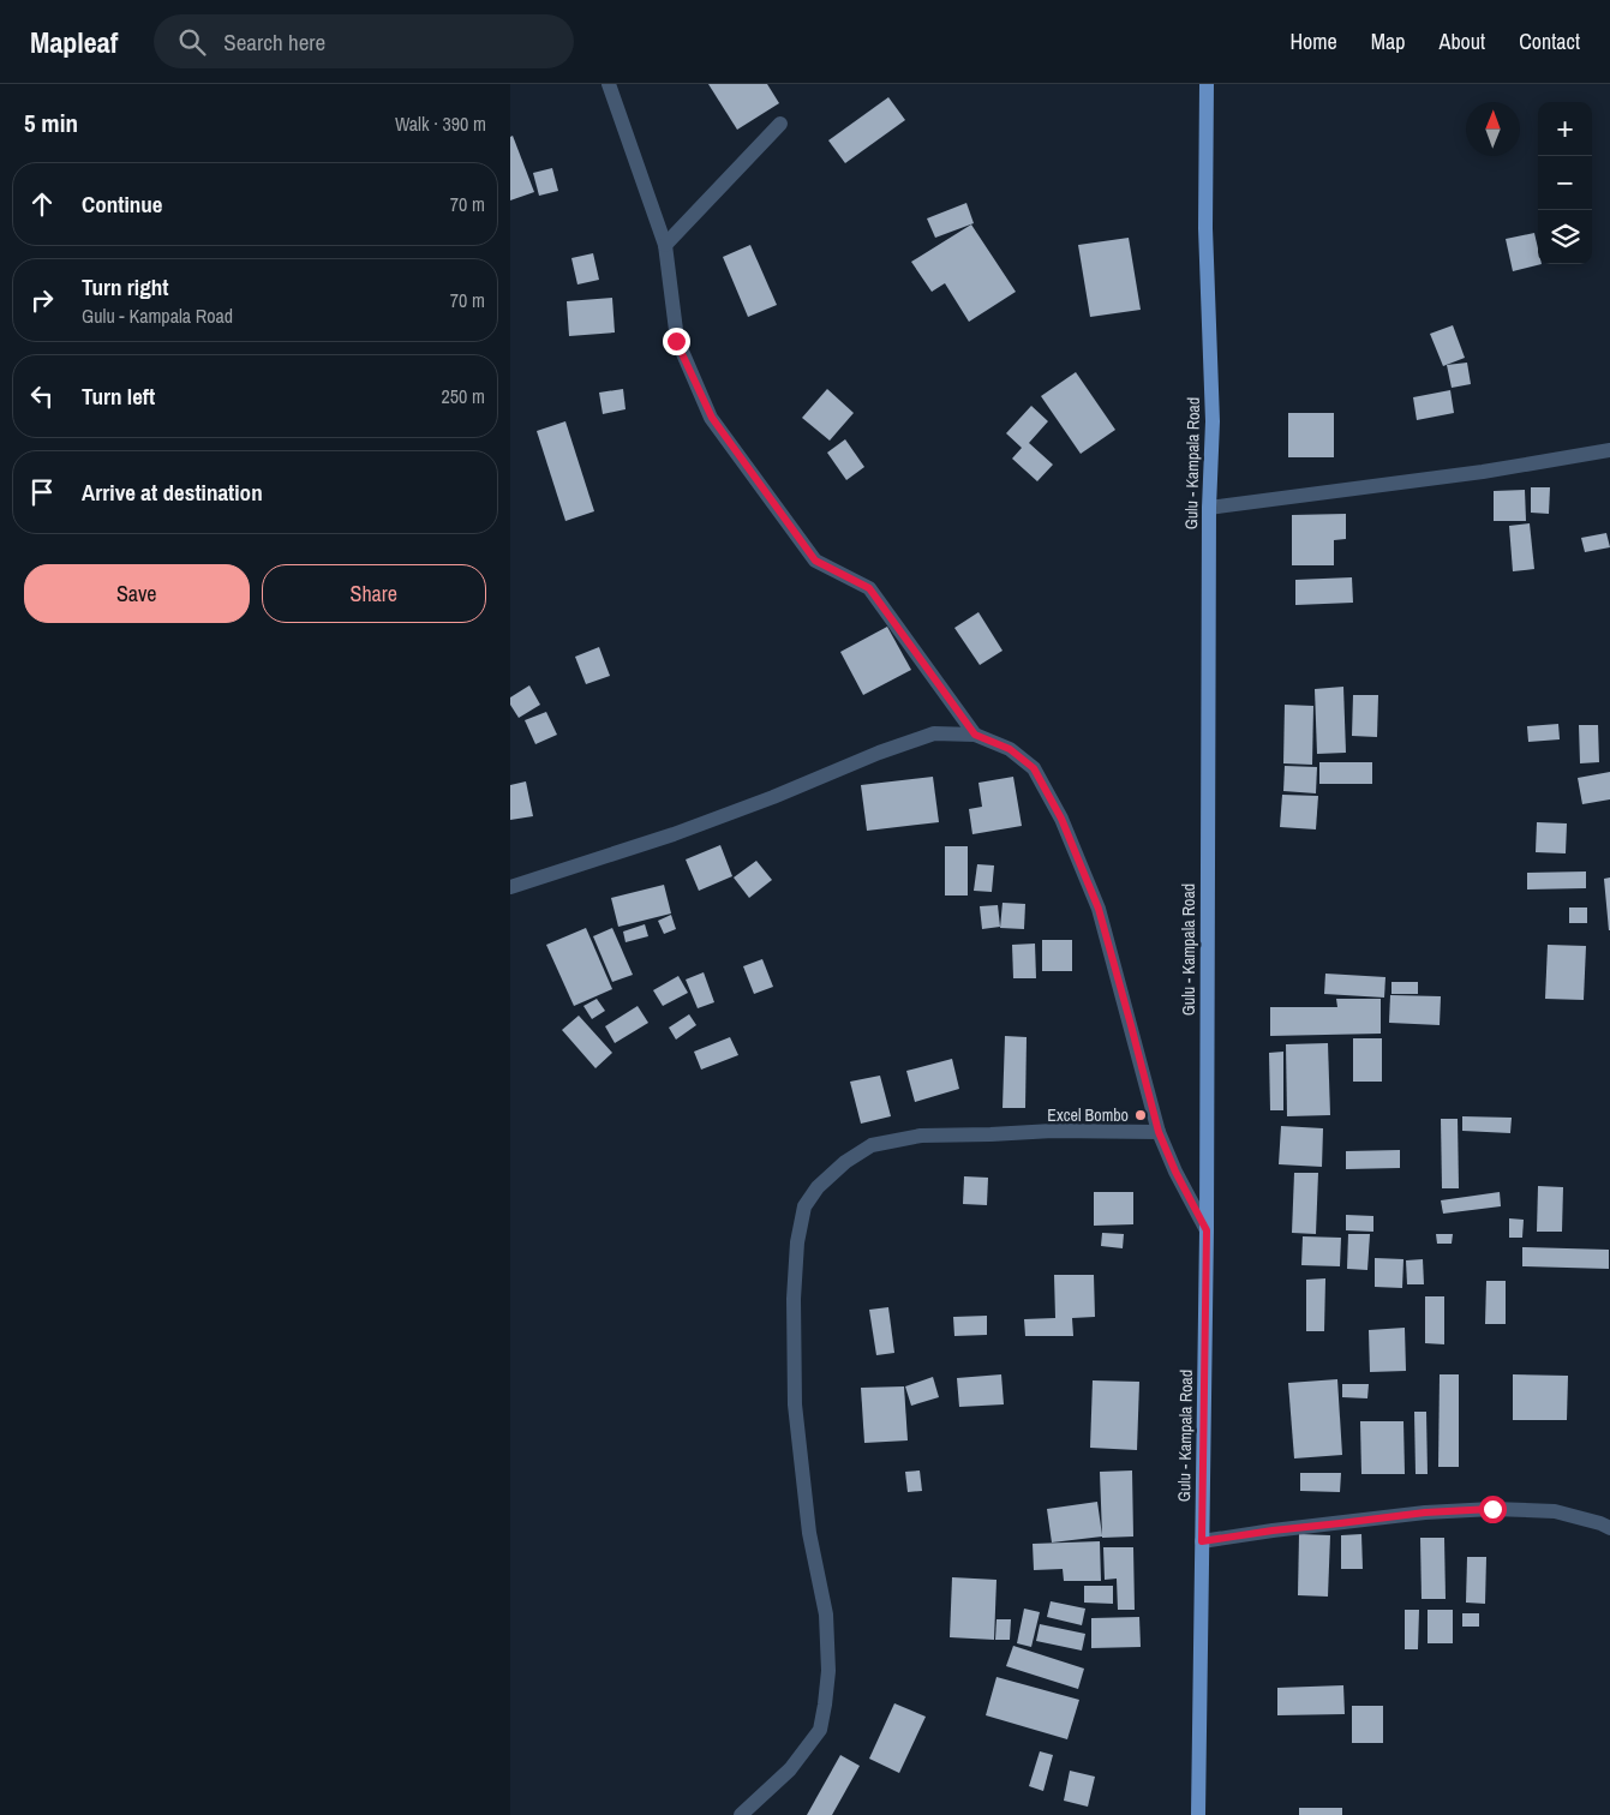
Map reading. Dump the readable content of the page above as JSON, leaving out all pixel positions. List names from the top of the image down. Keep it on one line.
{"streets":{"main road":["Gulu - Kampala Road"]},"places":["Excel Bombo"],"north":"top","page":{"header":"Mapleaf","search":"Search here","nav":["Home","Map","About","Contact"],"heading":["5 min","Walk · 390 m"],"map_buttons":["+","−"],"list":[["Continue","70 m"],["Turn right","Gulu - Kampala Road","70 m"],["Turn left","250 m"],"Arrive at destination"],"buttons":["Save","Share"]}}
